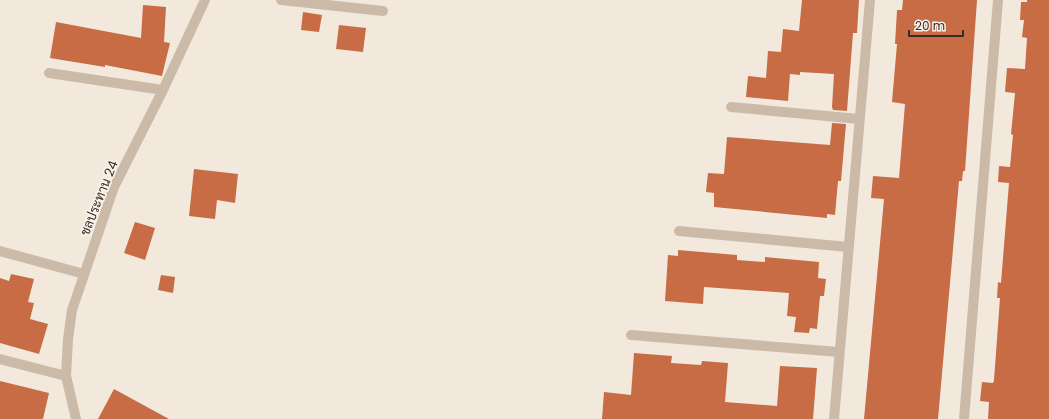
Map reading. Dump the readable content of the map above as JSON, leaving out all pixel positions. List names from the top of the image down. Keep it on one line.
{"streets":{"street":["ชลประทาน 24"]},"scale_bar":"20 m"}
